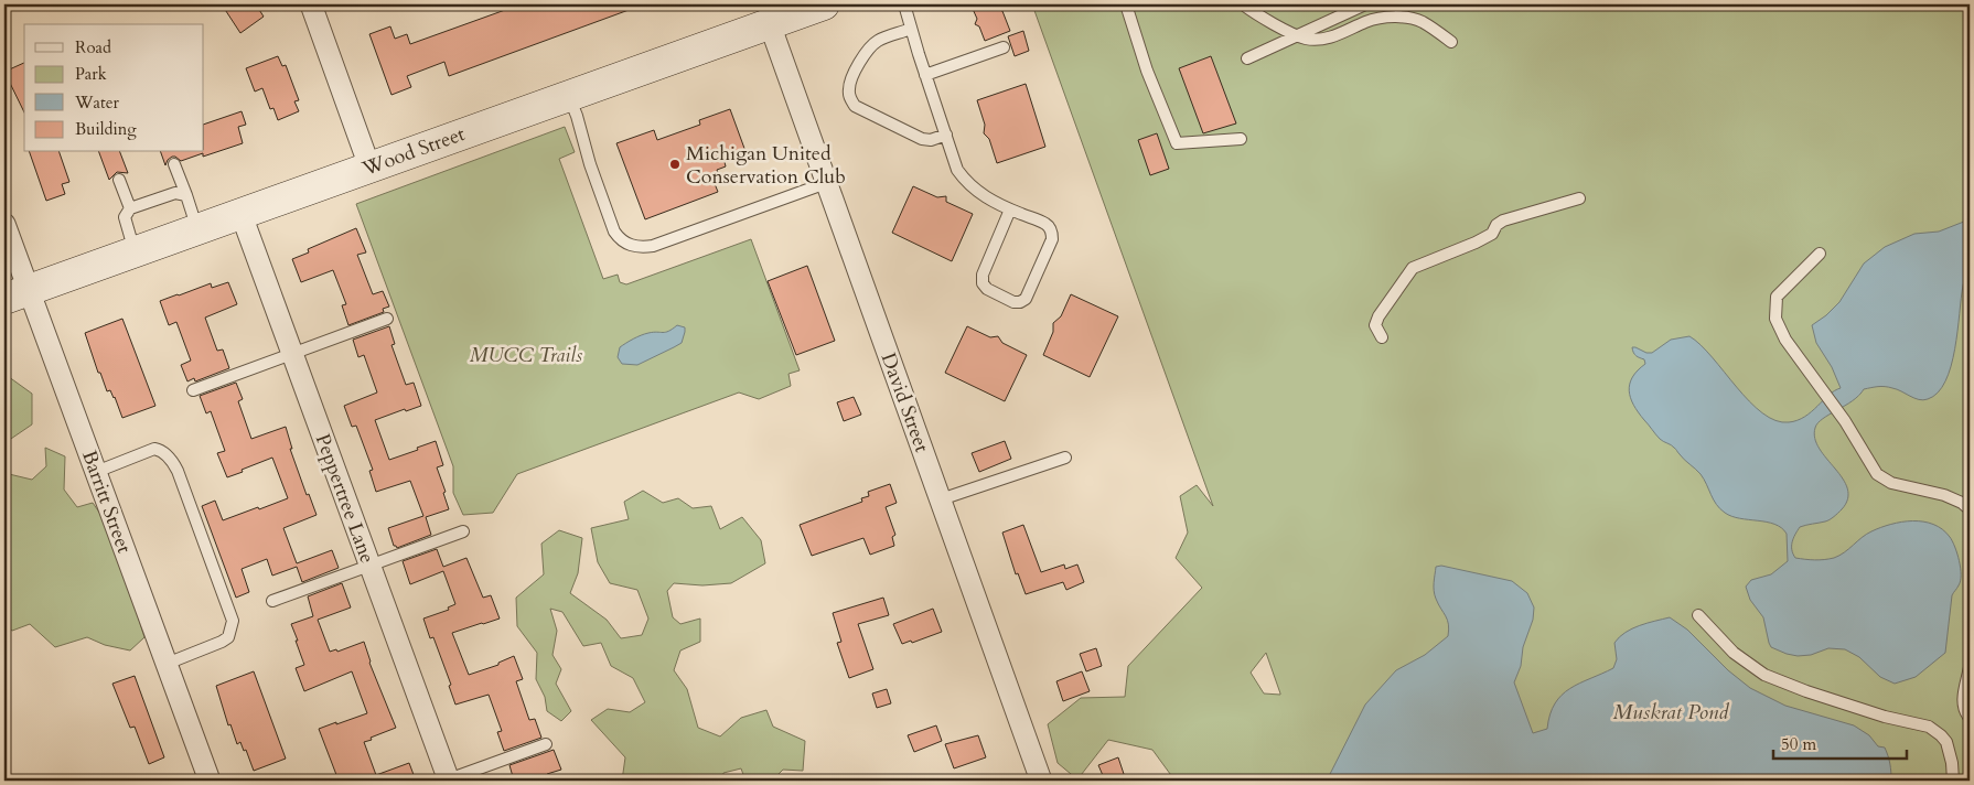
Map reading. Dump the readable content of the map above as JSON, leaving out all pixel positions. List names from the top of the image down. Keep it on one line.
{"streets":{"street":["Wood Street","David Street","Peppertree Lane","Barritt Street"]},"crossings":[["Wood Street","David Street"],["Wood Street","Peppertree Lane"],["Wood Street","Barritt Street"]],"water":["Muskrat Pond"],"parks":["MUCC Trails"],"places":["Michigan United Conservation Club"],"legend":["Road","Park","Water","Building"],"scale_bar":"50 m"}
